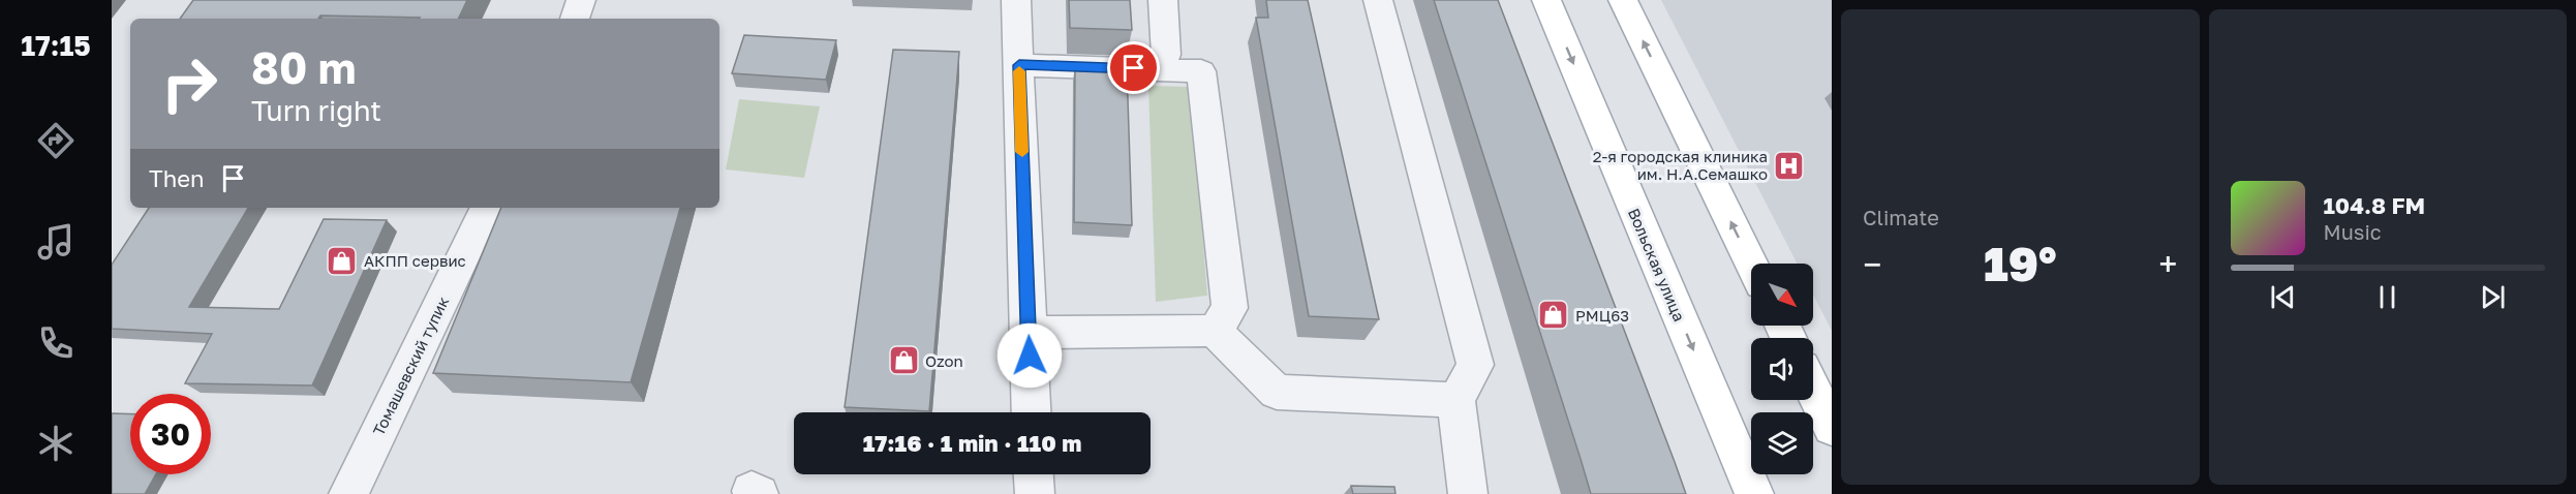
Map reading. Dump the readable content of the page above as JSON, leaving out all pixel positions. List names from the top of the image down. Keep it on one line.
{"streets":{"main road":["Вольская улица"],"street":["Томашевский тупик"]},"places":{"hospital":["2-я городская клиника им. Н.А.Семашко"],"shop":["АКПП сервис","РМЦ63","Ozon"]},"north":"bottom right","page":{"tabs":"17:15","tile":"Climate","turn":["80 m","Turn right"],"then":"Then","song":["104.8 FM","Music"],"heat":["−","19°","+"],"limit":"30","trip":"17:16 · 1 min · 110 m"}}
